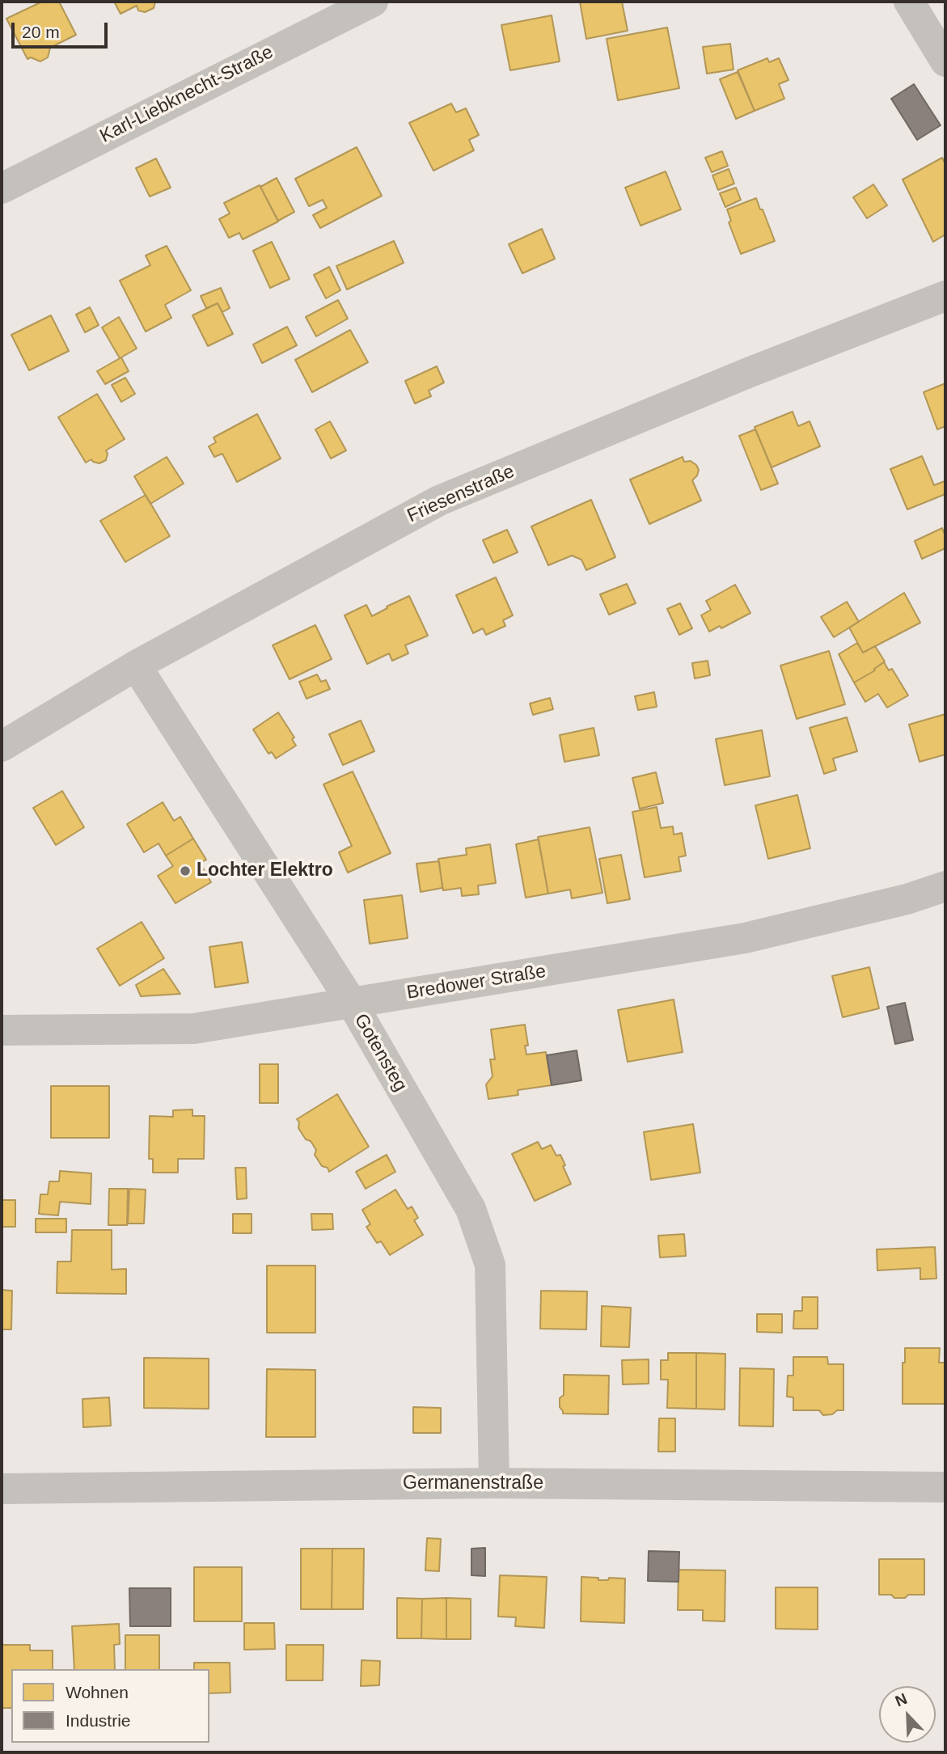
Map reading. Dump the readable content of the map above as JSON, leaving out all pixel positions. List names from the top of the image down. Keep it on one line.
{"streets":{"street":["Karl-Liebknecht-Straße","Friesenstraße","Bredower Straße","Gotensteg","Germanenstraße"]},"crossings":[["Friesenstraße","Gotensteg"],["Bredower Straße","Gotensteg"],["Gotensteg","Germanenstraße"]],"places":["Lochter Elektro"],"legend":["Wohnen","Industrie"],"scale_bar":"20 m","north":"top left"}
